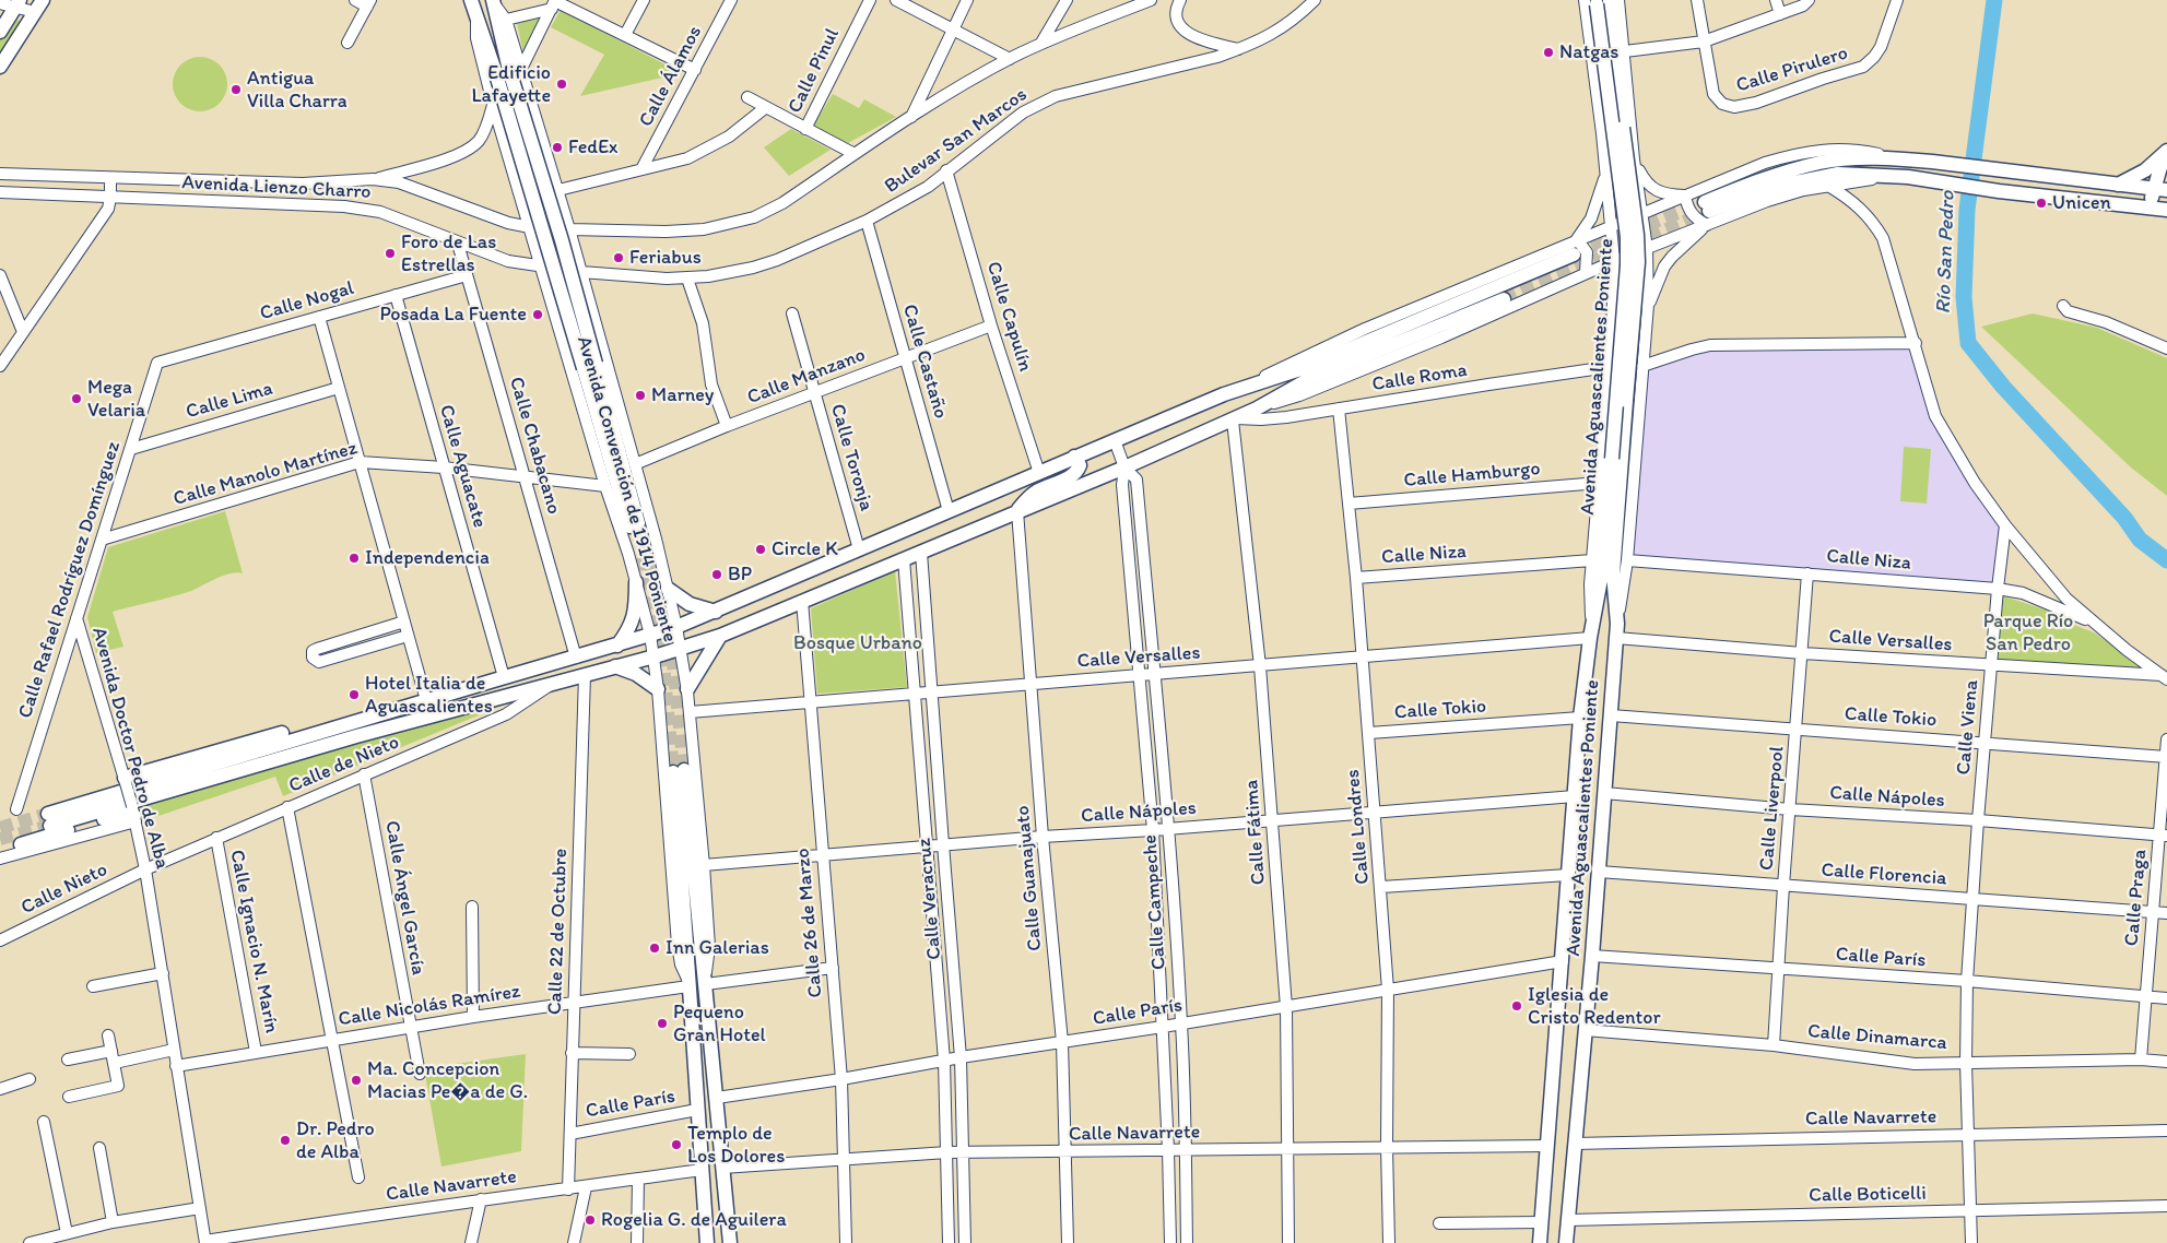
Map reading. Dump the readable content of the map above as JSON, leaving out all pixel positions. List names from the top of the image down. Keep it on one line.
{"streets":{"main road":["Avenida Aguascalientes Poniente","Avenida Convención de 1914 Poniente"],"street":["Calle Pirulero","Calle Pinul","Calle Álamos","Bulevar San Marcos","Avenida Lienzo Charro","Calle Nogal","Calle Capulín","Calle Castaño","Calle Manzano","Calle Roma","Calle Lima","Calle Chabacano","Calle Toronja","Calle Aguacate","Calle Manolo Martínez","Calle Hamburgo","Calle Niza","Calle Rafael Rodríguez Domínguez","Calle Versalles","Calle Tokio","Calle Viena","Avenida Doctor Pedro de Alba","Calle de Nieto","Calle Nápoles","Calle Liverpool","Calle Londres","Calle Fátima","Calle Florencia","Calle Guanajuato","Calle Nieto","Calle Ángel García","Calle Praga","Calle Veracruz","Calle Campeche","Calle 26 de Marzo","Calle 22 de Octubre","Calle Ignacio N. Marín","Calle París","Calle Nicolás Ramírez","Calle Dinamarca","Calle Navarrete","Calle Boticelli"]},"crossings":[["Bulevar San Marcos","Avenida Lienzo Charro"],["Bulevar San Marcos","Calle Capulín"],["Bulevar San Marcos","Calle Castaño"],["Bulevar San Marcos","Avenida Convención de 1914 Poniente"],["Avenida Lienzo Charro","Calle Chabacano"],["Avenida Lienzo Charro","Avenida Convención de 1914 Poniente"],["Calle Nogal","Calle Chabacano"],["Calle Nogal","Calle Aguacate"],["Calle Nogal","Calle Rafael Rodríguez Domínguez"],["Calle Capulín","Calle Manzano"],["Calle Castaño","Calle Manzano"],["Calle Manzano","Calle Toronja"],["Calle Manzano","Avenida Convención de 1914 Poniente"],["Avenida Aguascalientes Poniente","Calle Roma"],["Avenida Aguascalientes Poniente","Calle Hamburgo"],["Avenida Aguascalientes Poniente","Calle Niza"],["Avenida Aguascalientes Poniente","Calle Versalles"],["Avenida Aguascalientes Poniente","Calle Tokio"],["Avenida Aguascalientes Poniente","Calle Nápoles"],["Avenida Aguascalientes Poniente","Calle Florencia"],["Avenida Aguascalientes Poniente","Calle París"],["Avenida Aguascalientes Poniente","Calle Dinamarca"],["Avenida Aguascalientes Poniente","Calle Navarrete"],["Avenida Aguascalientes Poniente","Calle Boticelli"],["Calle Roma","Calle Londres"],["Calle Roma","Calle Fátima"],["Calle Lima","Calle Rafael Rodríguez Domínguez"],["Calle Chabacano","Calle Manolo Martínez"],["Calle Aguacate","Calle Manolo Martínez"],["Calle Manolo Martínez","Avenida Convención de 1914 Poniente"],["Calle Manolo Martínez","Calle Rafael Rodríguez Domínguez"],["Calle Hamburgo","Calle Londres"],["Avenida Convención de 1914 Poniente","Calle Versalles"],["Avenida Convención de 1914 Poniente","Calle Nápoles"],["Avenida Convención de 1914 Poniente","Calle París"],["Avenida Convención de 1914 Poniente","Calle Nicolás Ramírez"],["Avenida Convención de 1914 Poniente","Calle Navarrete"],["Calle Niza","Calle Viena"],["Calle Niza","Calle Liverpool"],["Calle Niza","Calle Londres"],["Calle Rafael Rodríguez Domínguez","Avenida Doctor Pedro de Alba"],["Calle Versalles","Calle Viena"],["Calle Versalles","Calle Liverpool"],["Calle Versalles","Calle Londres"],["Calle Versalles","Calle Fátima"],["Calle Versalles","Calle Guanajuato"],["Calle Versalles","Calle Veracruz"],["Calle Versalles","Calle Campeche"],["Calle Versalles","Calle 26 de Marzo"],["Calle Tokio","Calle Viena"],["Calle Tokio","Calle Liverpool"],["Calle Tokio","Calle Londres"],["Calle Tokio","Calle Praga"],["Calle Viena","Calle Nápoles"],["Calle Viena","Calle Florencia"],["Calle Viena","Calle París"],["Calle Viena","Calle Dinamarca"],["Calle Viena","Calle Navarrete"],["Calle Viena","Calle Boticelli"],["Avenida Doctor Pedro de Alba","Calle de Nieto"],["Avenida Doctor Pedro de Alba","Calle Nieto"],["Avenida Doctor Pedro de Alba","Calle Nicolás Ramírez"],["Avenida Doctor Pedro de Alba","Calle Navarrete"],["Calle de Nieto","Calle Nieto"],["Calle de Nieto","Calle Ángel García"],["Calle de Nieto","Calle Ignacio N. Marín"],["Calle Nápoles","Calle Liverpool"],["Calle Nápoles","Calle Londres"],["Calle Nápoles","Calle Fátima"],["Calle Nápoles","Calle Guanajuato"],["Calle Nápoles","Calle Praga"],["Calle Nápoles","Calle Veracruz"],["Calle Nápoles","Calle Campeche"],["Calle Nápoles","Calle 26 de Marzo"],["Calle Liverpool","Calle Florencia"],["Calle Liverpool","Calle París"],["Calle Liverpool","Calle Dinamarca"],["Calle Londres","Calle París"],["Calle Londres","Calle Navarrete"],["Calle Fátima","Calle París"],["Calle Fátima","Calle Navarrete"],["Calle Florencia","Calle Praga"],["Calle Guanajuato","Calle París"],["Calle Guanajuato","Calle Navarrete"],["Calle Ángel García","Calle Nicolás Ramírez"],["Calle Praga","Calle París"],["Calle Praga","Calle Dinamarca"],["Calle Veracruz","Calle París"],["Calle Veracruz","Calle Navarrete"],["Calle Campeche","Calle París"],["Calle Campeche","Calle Navarrete"],["Calle 26 de Marzo","Calle París"],["Calle 26 de Marzo","Calle Navarrete"],["Calle 22 de Octubre","Calle París"],["Calle 22 de Octubre","Calle Nicolás Ramírez"],["Calle 22 de Octubre","Calle Navarrete"],["Calle Ignacio N. Marín","Calle Nicolás Ramírez"]],"water":["Río San Pedro"],"parks":["Parque Río San Pedro","Bosque Urbano"],"places":["Natgas","Edificio Lafayette","Antigua Villa Charra","FedEx","Unicen","Foro de Las Estrellas","Feriabus","Posada La Fuente","Marney","Mega Velaria","Circle K","Independencia","BP","Hotel Italia de Aguascalientes","Inn Galerias","Iglesia de Cristo Redentor","Pequeno Gran Hotel","Ma. Concepcion Macias Pe�a de G.","Dr. Pedro de Alba","Templo de Los Dolores","Rogelia G. de Aguilera"]}
